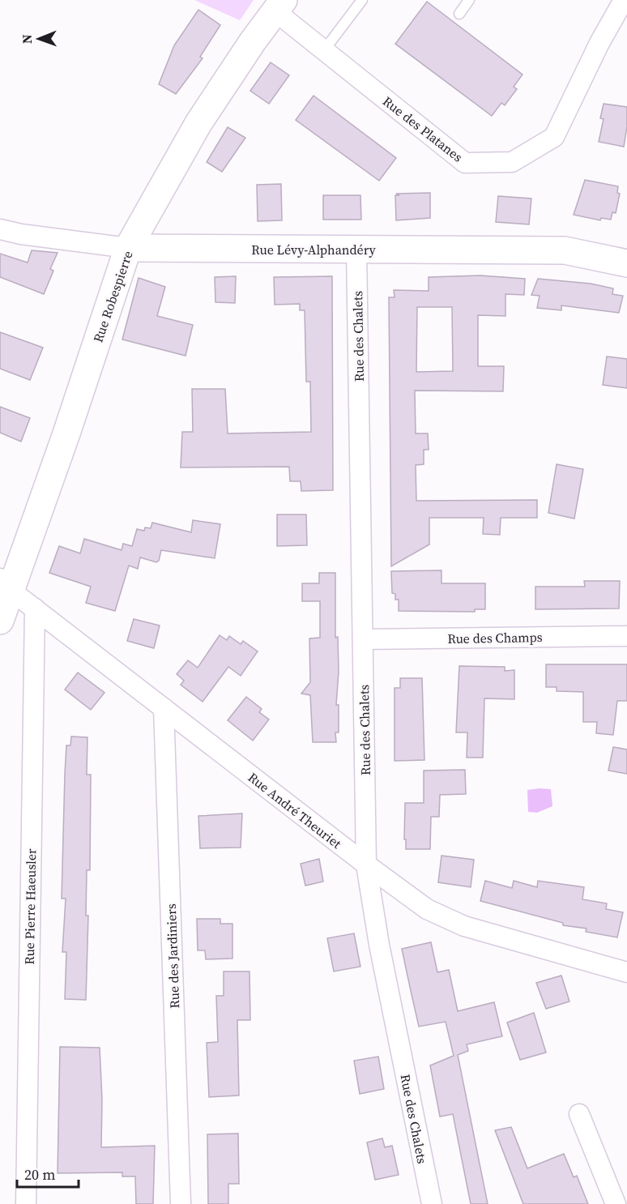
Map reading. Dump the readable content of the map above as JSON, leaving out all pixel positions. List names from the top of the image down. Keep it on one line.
{"streets":{"street":["Rue des Platanes","Rue Lévy-Alphandéry","Rue Robespierre","Rue des Chalets","Rue des Champs","Rue André Theuriet","Rue Pierre Haeusler","Rue des Jardiniers"]},"crossings":[["Rue des Platanes","Rue Robespierre"],["Rue Lévy-Alphandéry","Rue Robespierre"],["Rue Lévy-Alphandéry","Rue des Chalets"],["Rue Robespierre","Rue André Theuriet"],["Rue des Chalets","Rue des Champs"],["Rue des Chalets","Rue André Theuriet"],["Rue André Theuriet","Rue Pierre Haeusler"],["Rue André Theuriet","Rue des Jardiniers"]],"scale_bar":"20 m","north":"left"}
